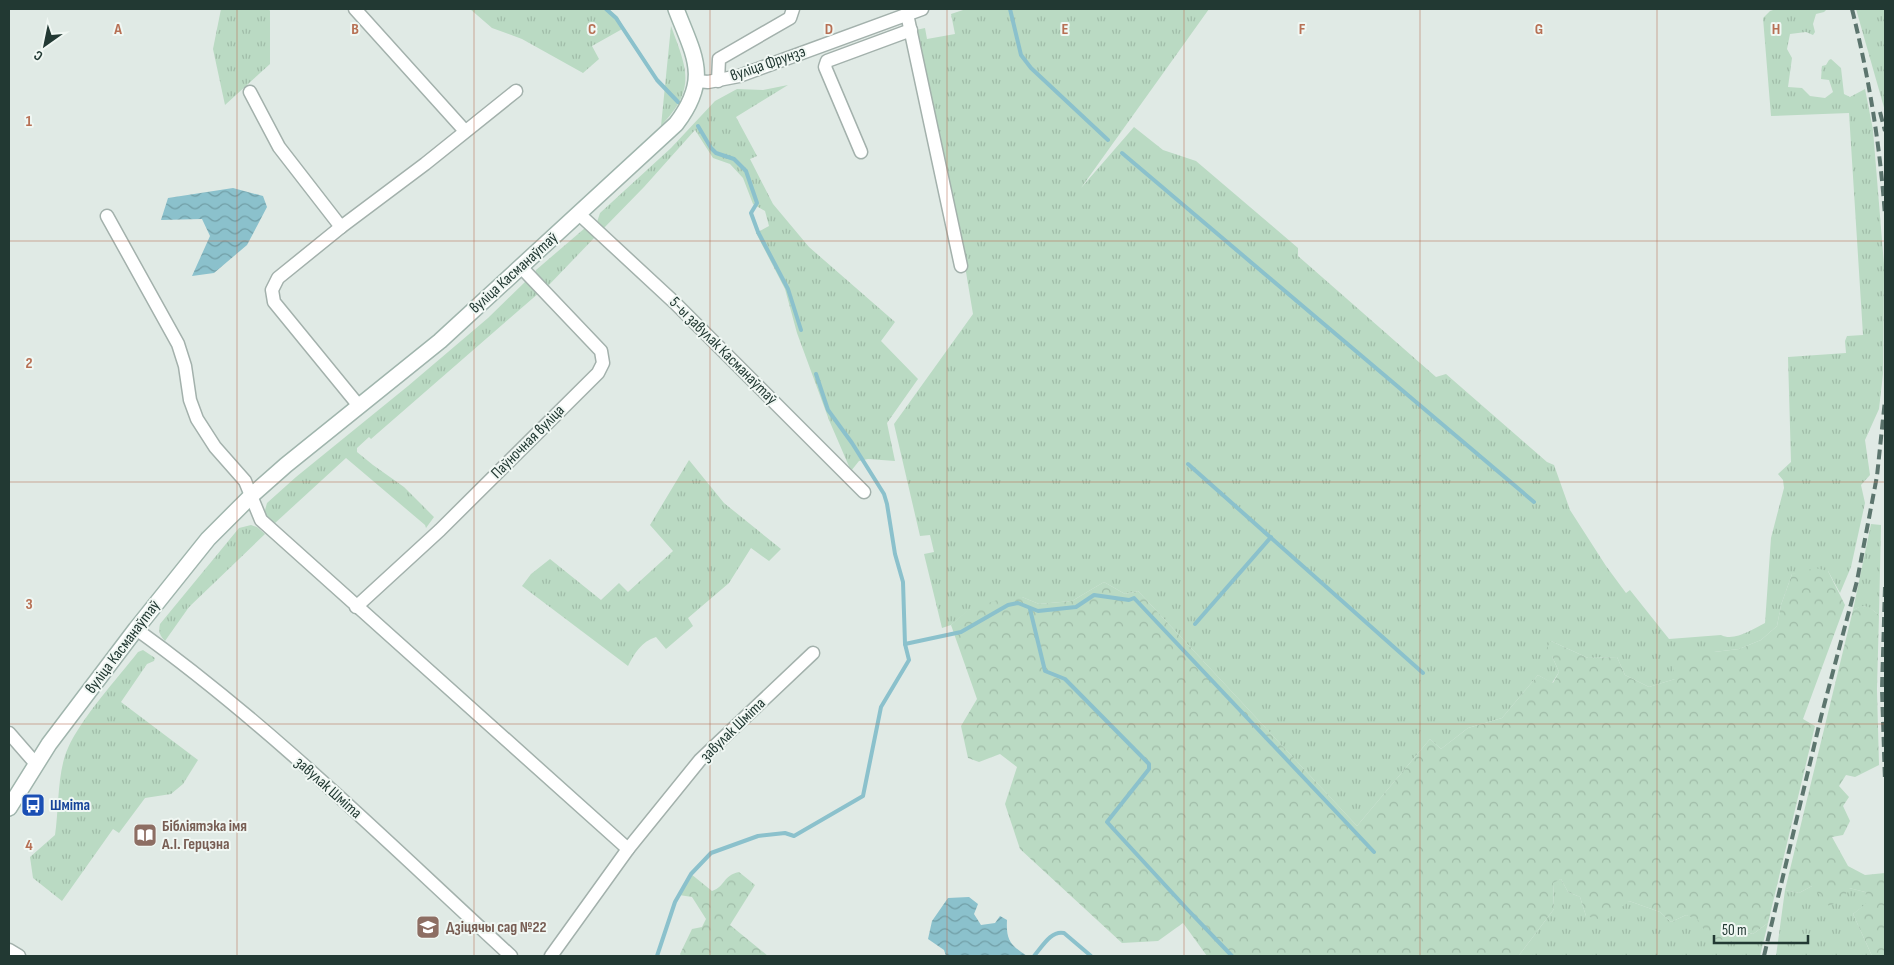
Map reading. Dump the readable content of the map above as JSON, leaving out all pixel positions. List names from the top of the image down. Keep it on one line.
{"streets":{"main road":["вуліца Касманаўтаў"],"street":["вуліца Фрунзэ","5-ы завулак Касманаўтаў","Паўночная вуліца","завулак Шміта"]},"crossings":[["вуліца Фрунзэ","вуліца Касманаўтаў"],["вуліца Касманаўтаў","5-ы завулак Касманаўтаў"],["вуліца Касманаўтаў","Паўночная вуліца"],["вуліца Касманаўтаў","завулак Шміта"]],"places":{"bus stop":["Шміта"],"library":["Бібліятэка імя А.І. Герцэна"],"school or university":["Дзіцячы сад №22"]},"scale_bar":"50 m","north":"bottom left","grid":{"columns":["A","B","C","D","E","F","G","H"],"rows":["1","2","3","4"]}}
